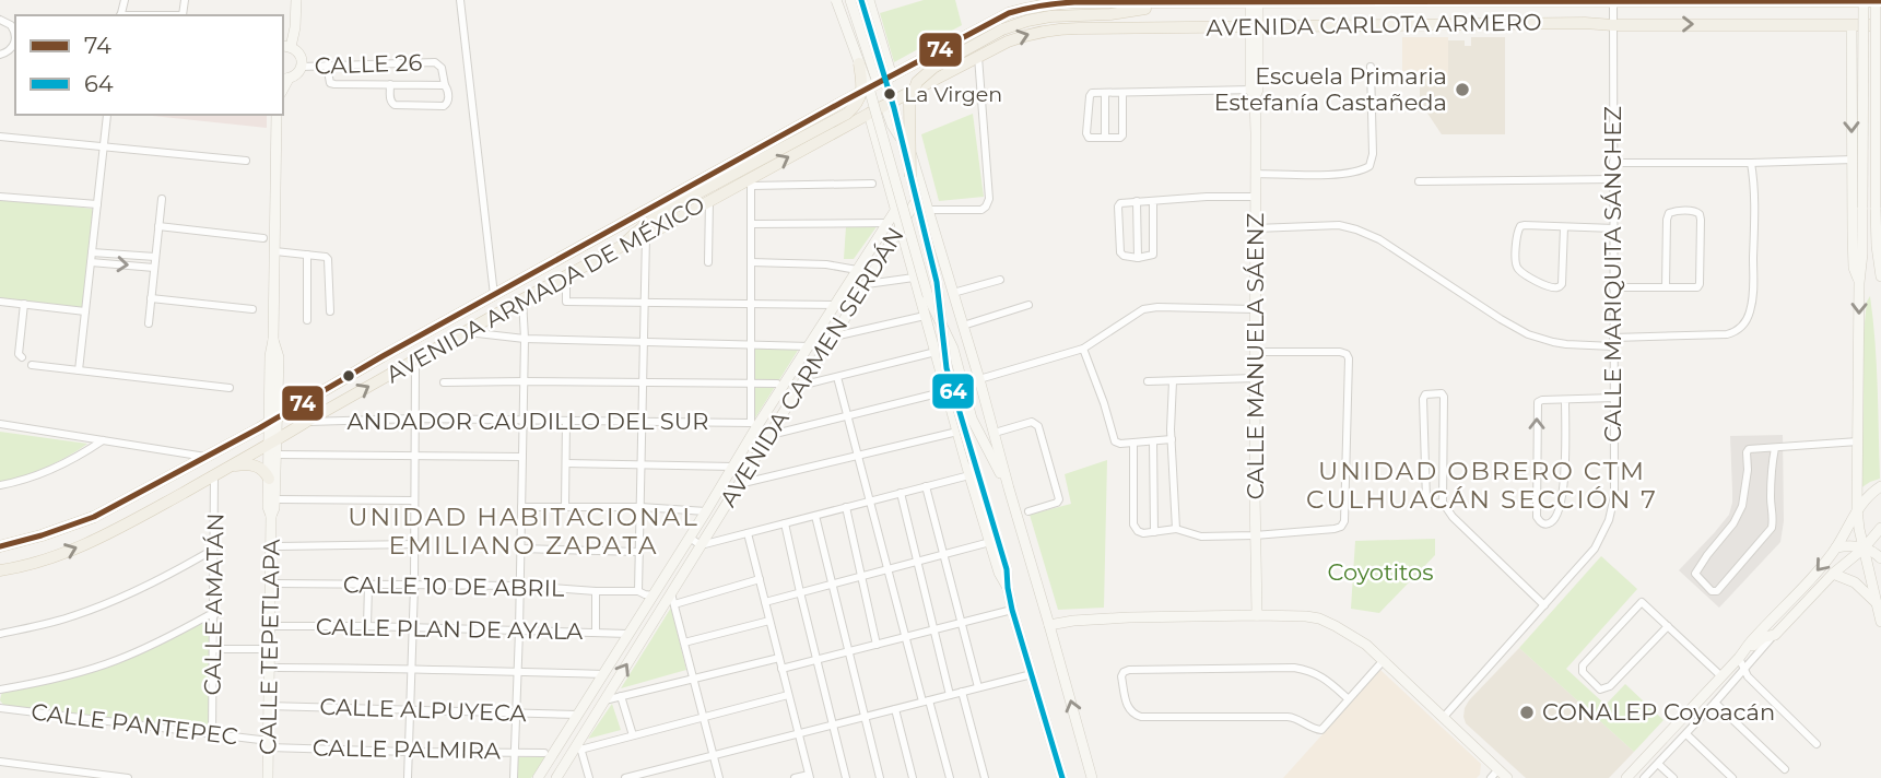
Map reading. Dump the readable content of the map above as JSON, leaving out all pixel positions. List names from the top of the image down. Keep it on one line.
{"streets":{"main road":["AVENIDA CARLOTA ARMERO","AVENIDA ARMADA DE MÉXICO"],"street":["CALLE 26","CALLE MARIQUITA SÁNCHEZ","CALLE MANUELA SÁENZ","AVENIDA CARMEN SERDÁN","ANDADOR CAUDILLO DEL SUR","CALLE 10 DE ABRIL","CALLE AMATÁN","CALLE PLAN DE AYALA","CALLE TEPETLAPA","CALLE ALPUYECA","CALLE PANTEPEC","CALLE PALMIRA"]},"crossings":[["AVENIDA CARLOTA ARMERO","CALLE MARIQUITA SÁNCHEZ"],["AVENIDA CARLOTA ARMERO","AVENIDA ARMADA DE MÉXICO"],["AVENIDA CARLOTA ARMERO","CALLE MANUELA SÁENZ"],["AVENIDA ARMADA DE MÉXICO","ANDADOR CAUDILLO DEL SUR"],["AVENIDA ARMADA DE MÉXICO","CALLE AMATÁN"],["AVENIDA ARMADA DE MÉXICO","CALLE TEPETLAPA"],["AVENIDA CARMEN SERDÁN","ANDADOR CAUDILLO DEL SUR"],["AVENIDA CARMEN SERDÁN","CALLE 10 DE ABRIL"],["AVENIDA CARMEN SERDÁN","CALLE PLAN DE AYALA"],["AVENIDA CARMEN SERDÁN","CALLE ALPUYECA"],["CALLE 10 DE ABRIL","CALLE TEPETLAPA"],["CALLE AMATÁN","CALLE PANTEPEC"],["CALLE PLAN DE AYALA","CALLE TEPETLAPA"],["CALLE TEPETLAPA","CALLE ALPUYECA"],["CALLE TEPETLAPA","CALLE PANTEPEC"],["CALLE TEPETLAPA","CALLE PALMIRA"],["CALLE PANTEPEC","CALLE PALMIRA"]],"districts":["UNIDAD OBRERO CTM CULHUACÁN SECCIÓN 7","UNIDAD HABITACIONAL EMILIANO ZAPATA"],"parks":["Coyotitos"],"places":["Escuela Primaria Estefanía Castañeda","La Virgen","CONALEP Coyoacán"],"lines":["transit line 64","transit line 74"],"legend":["74","64"]}
